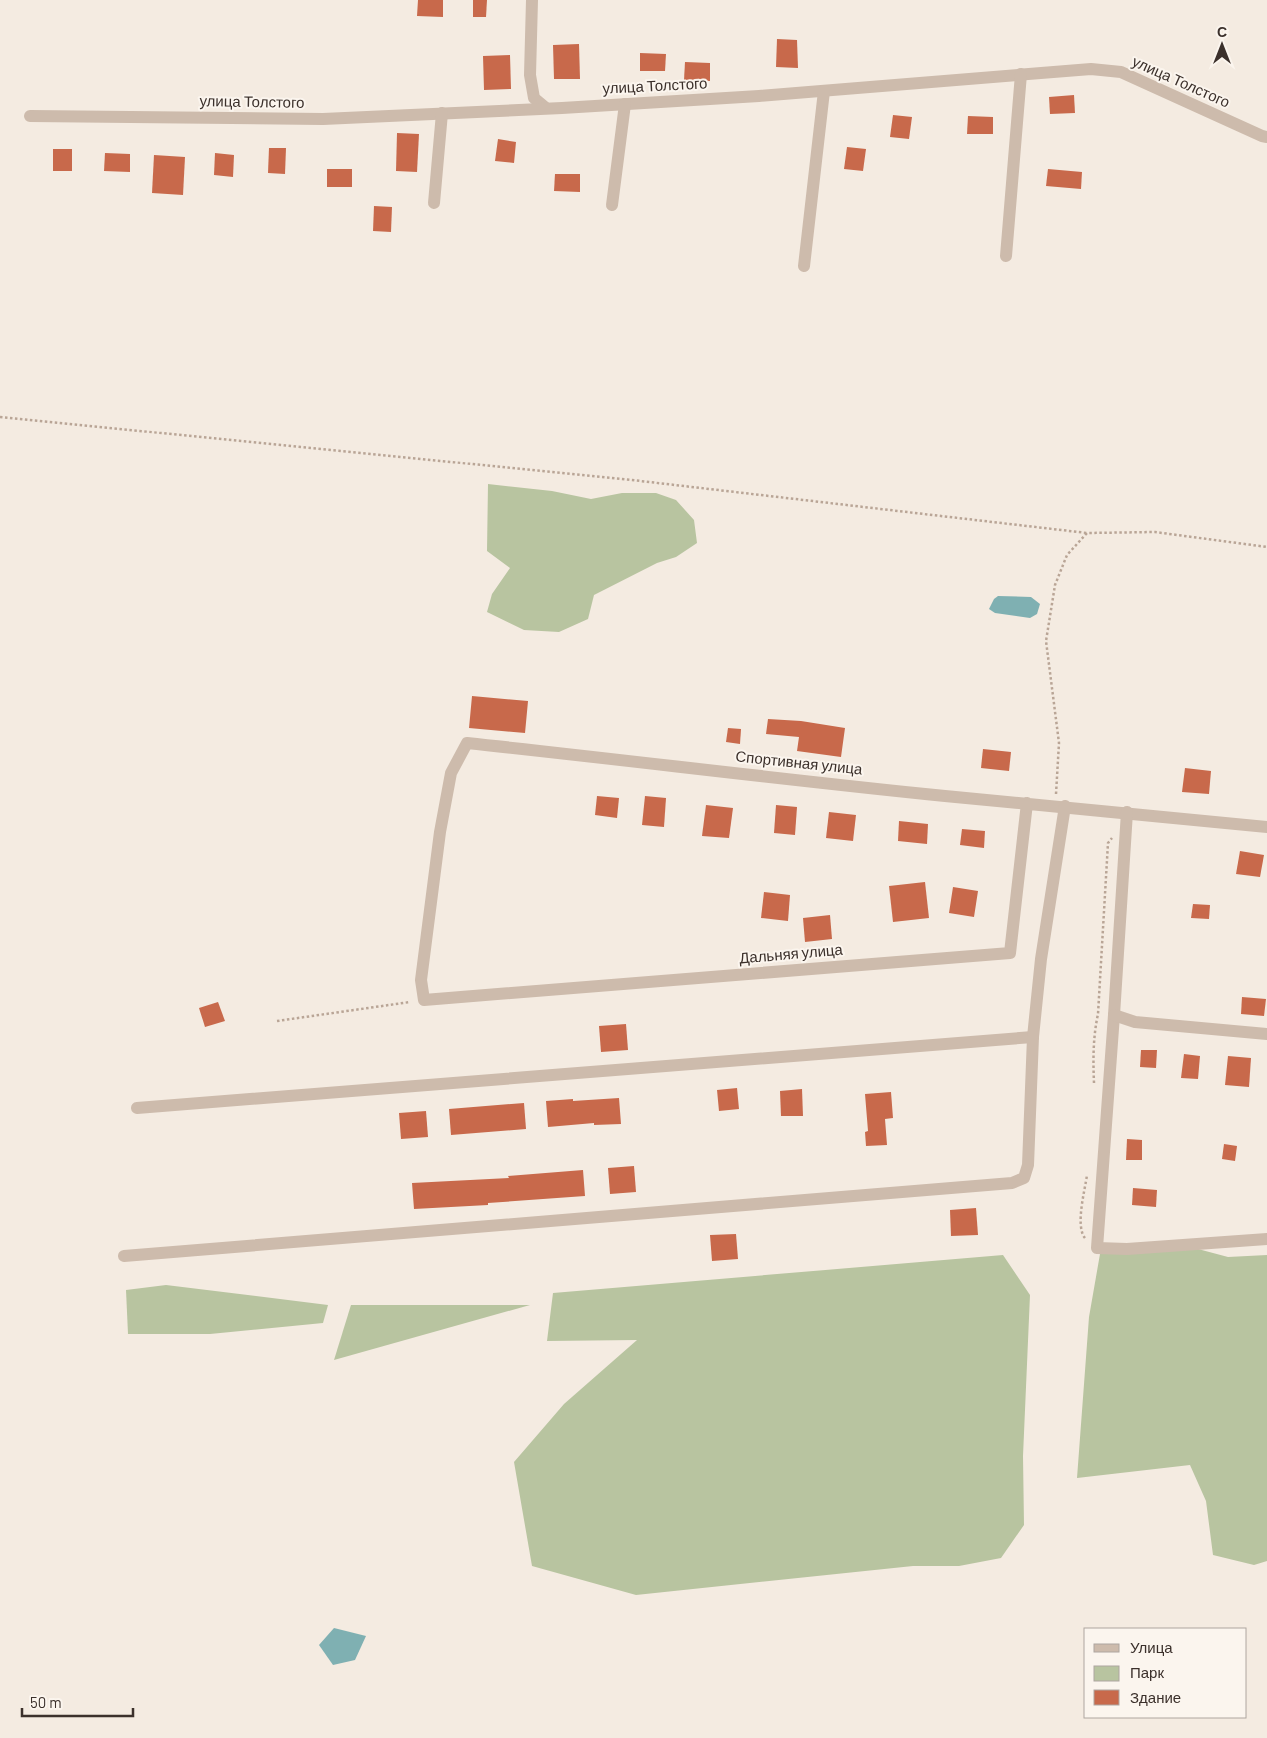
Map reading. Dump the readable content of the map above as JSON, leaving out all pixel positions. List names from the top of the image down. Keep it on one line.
{"streets":{"street":["улица Толстого","Спортивная улица","Дальняя улица"]},"crossings":[["Спортивная улица","Дальняя улица"]],"legend":["Улица","Парк","Здание"],"scale_bar":"50 m","north":"top"}
